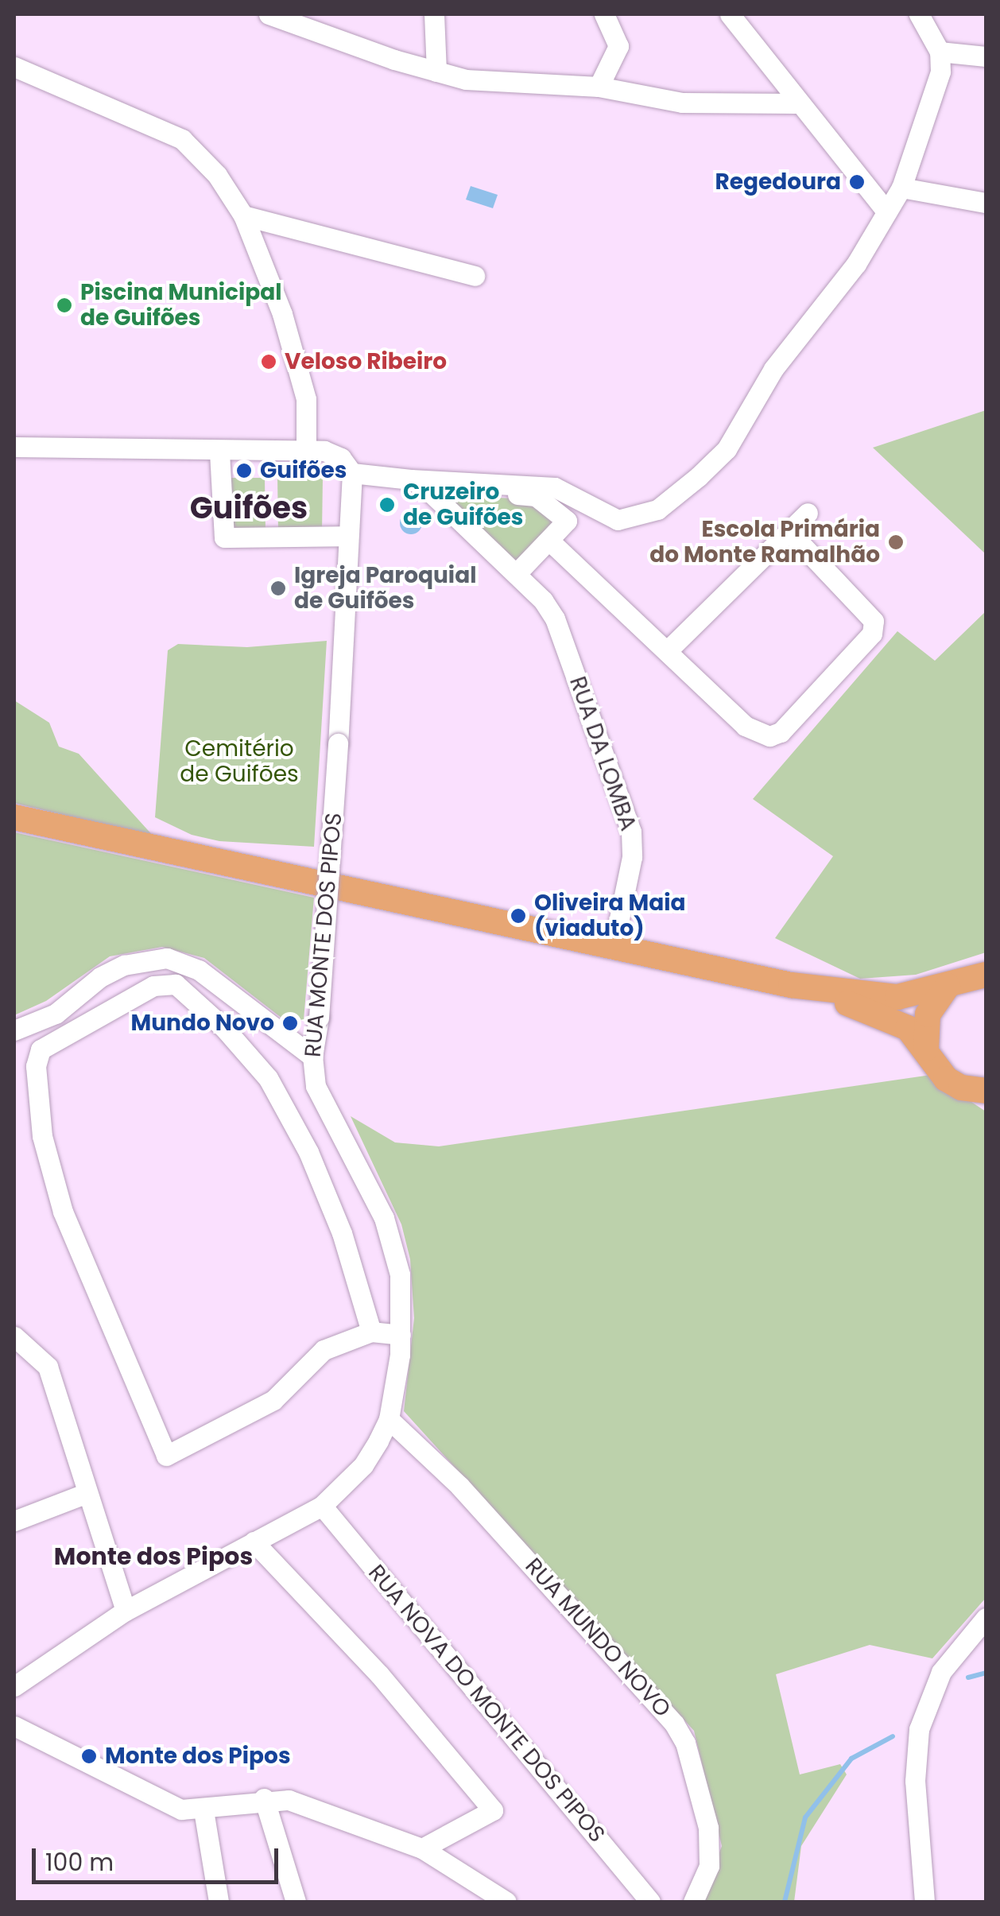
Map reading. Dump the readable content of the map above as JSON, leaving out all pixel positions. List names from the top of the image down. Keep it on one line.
{"streets":{"street":["RUA DA LOMBA","RUA MONTE DOS PIPOS","RUA MUNDO NOVO","RUA NOVA DO MONTE DOS PIPOS"]},"crossings":[["RUA MONTE DOS PIPOS","RUA MUNDO NOVO"],["RUA MONTE DOS PIPOS","RUA NOVA DO MONTE DOS PIPOS"]],"districts":["Guifões","Monte dos Pipos"],"parks":["Cemitério de Guifões"],"places":["Regedoura","Piscina Municipal de Guifões","Veloso Ribeiro","Guifões","Cruzeiro de Guifões","Escola Primária do Monte Ramalhão","Igreja Paroquial de Guifões","Oliveira Maia (viaduto)","Mundo Novo","Monte dos Pipos"],"scale_bar":"100 m"}
